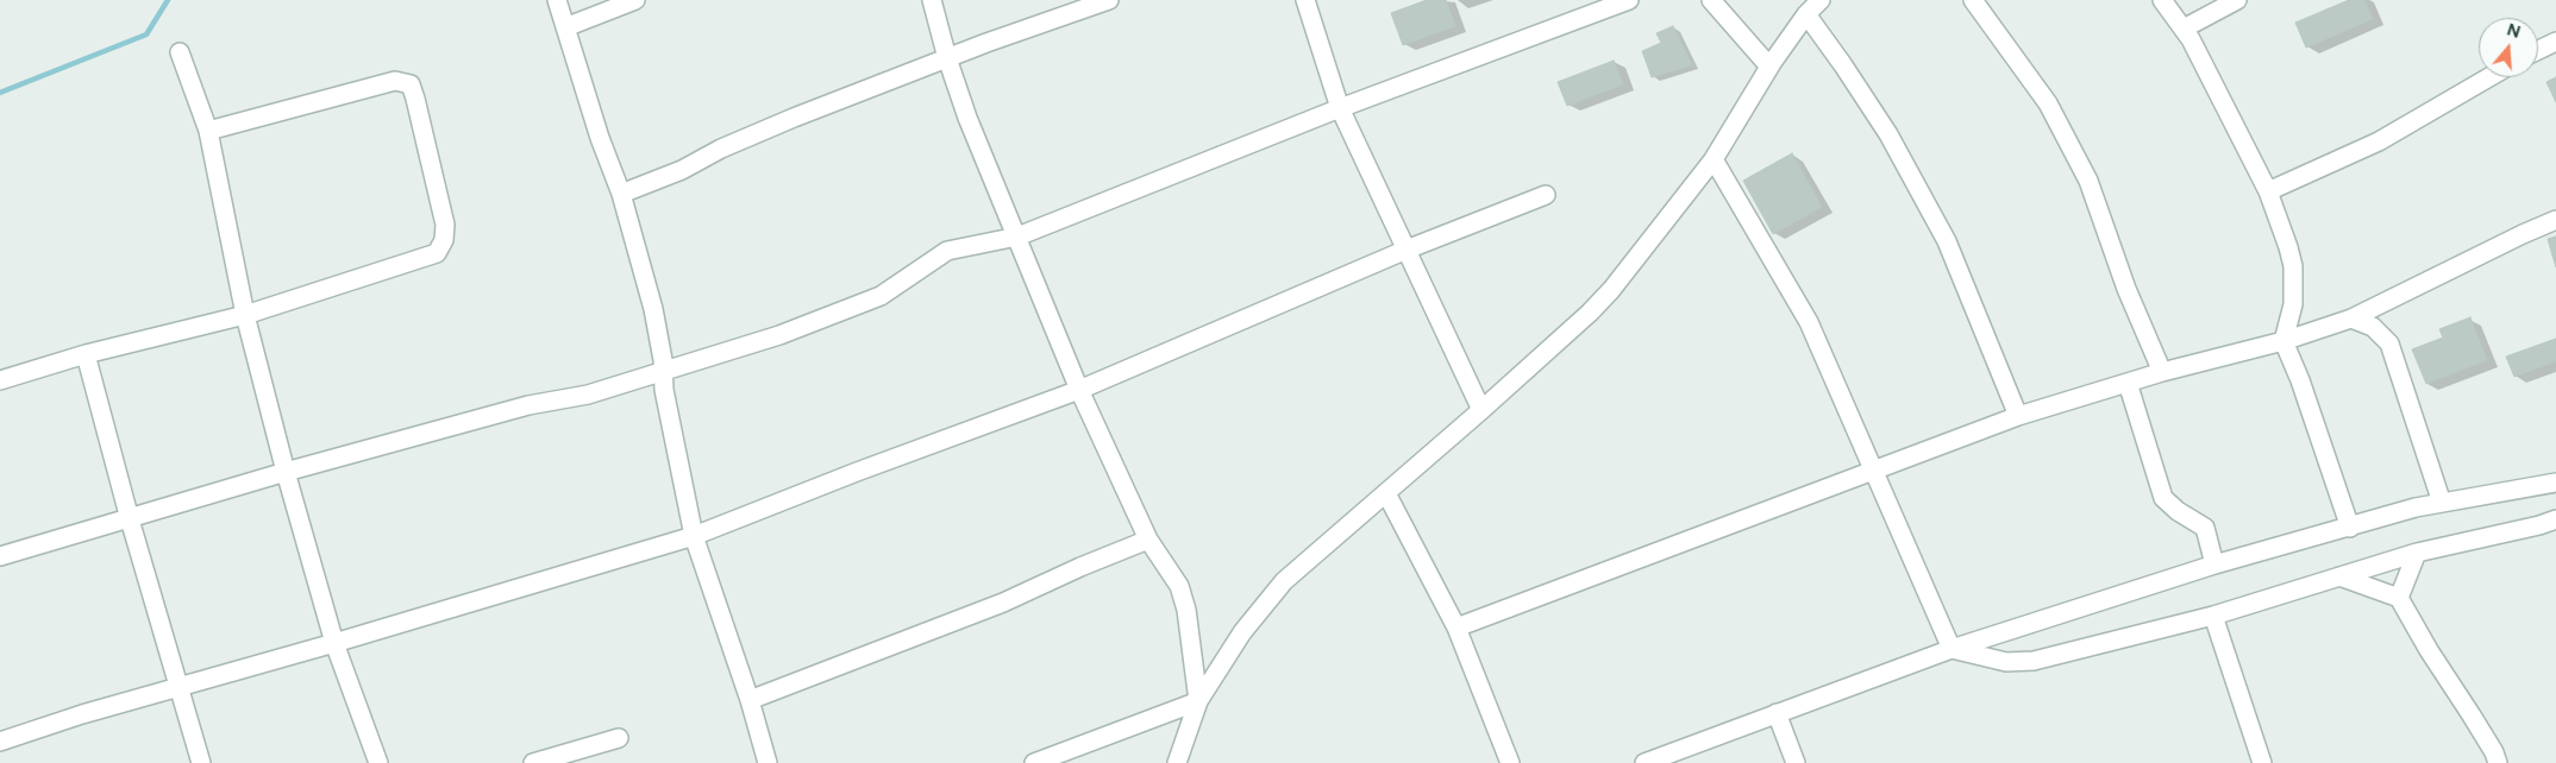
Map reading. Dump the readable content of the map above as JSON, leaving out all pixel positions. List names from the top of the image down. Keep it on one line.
{"north":"top"}
